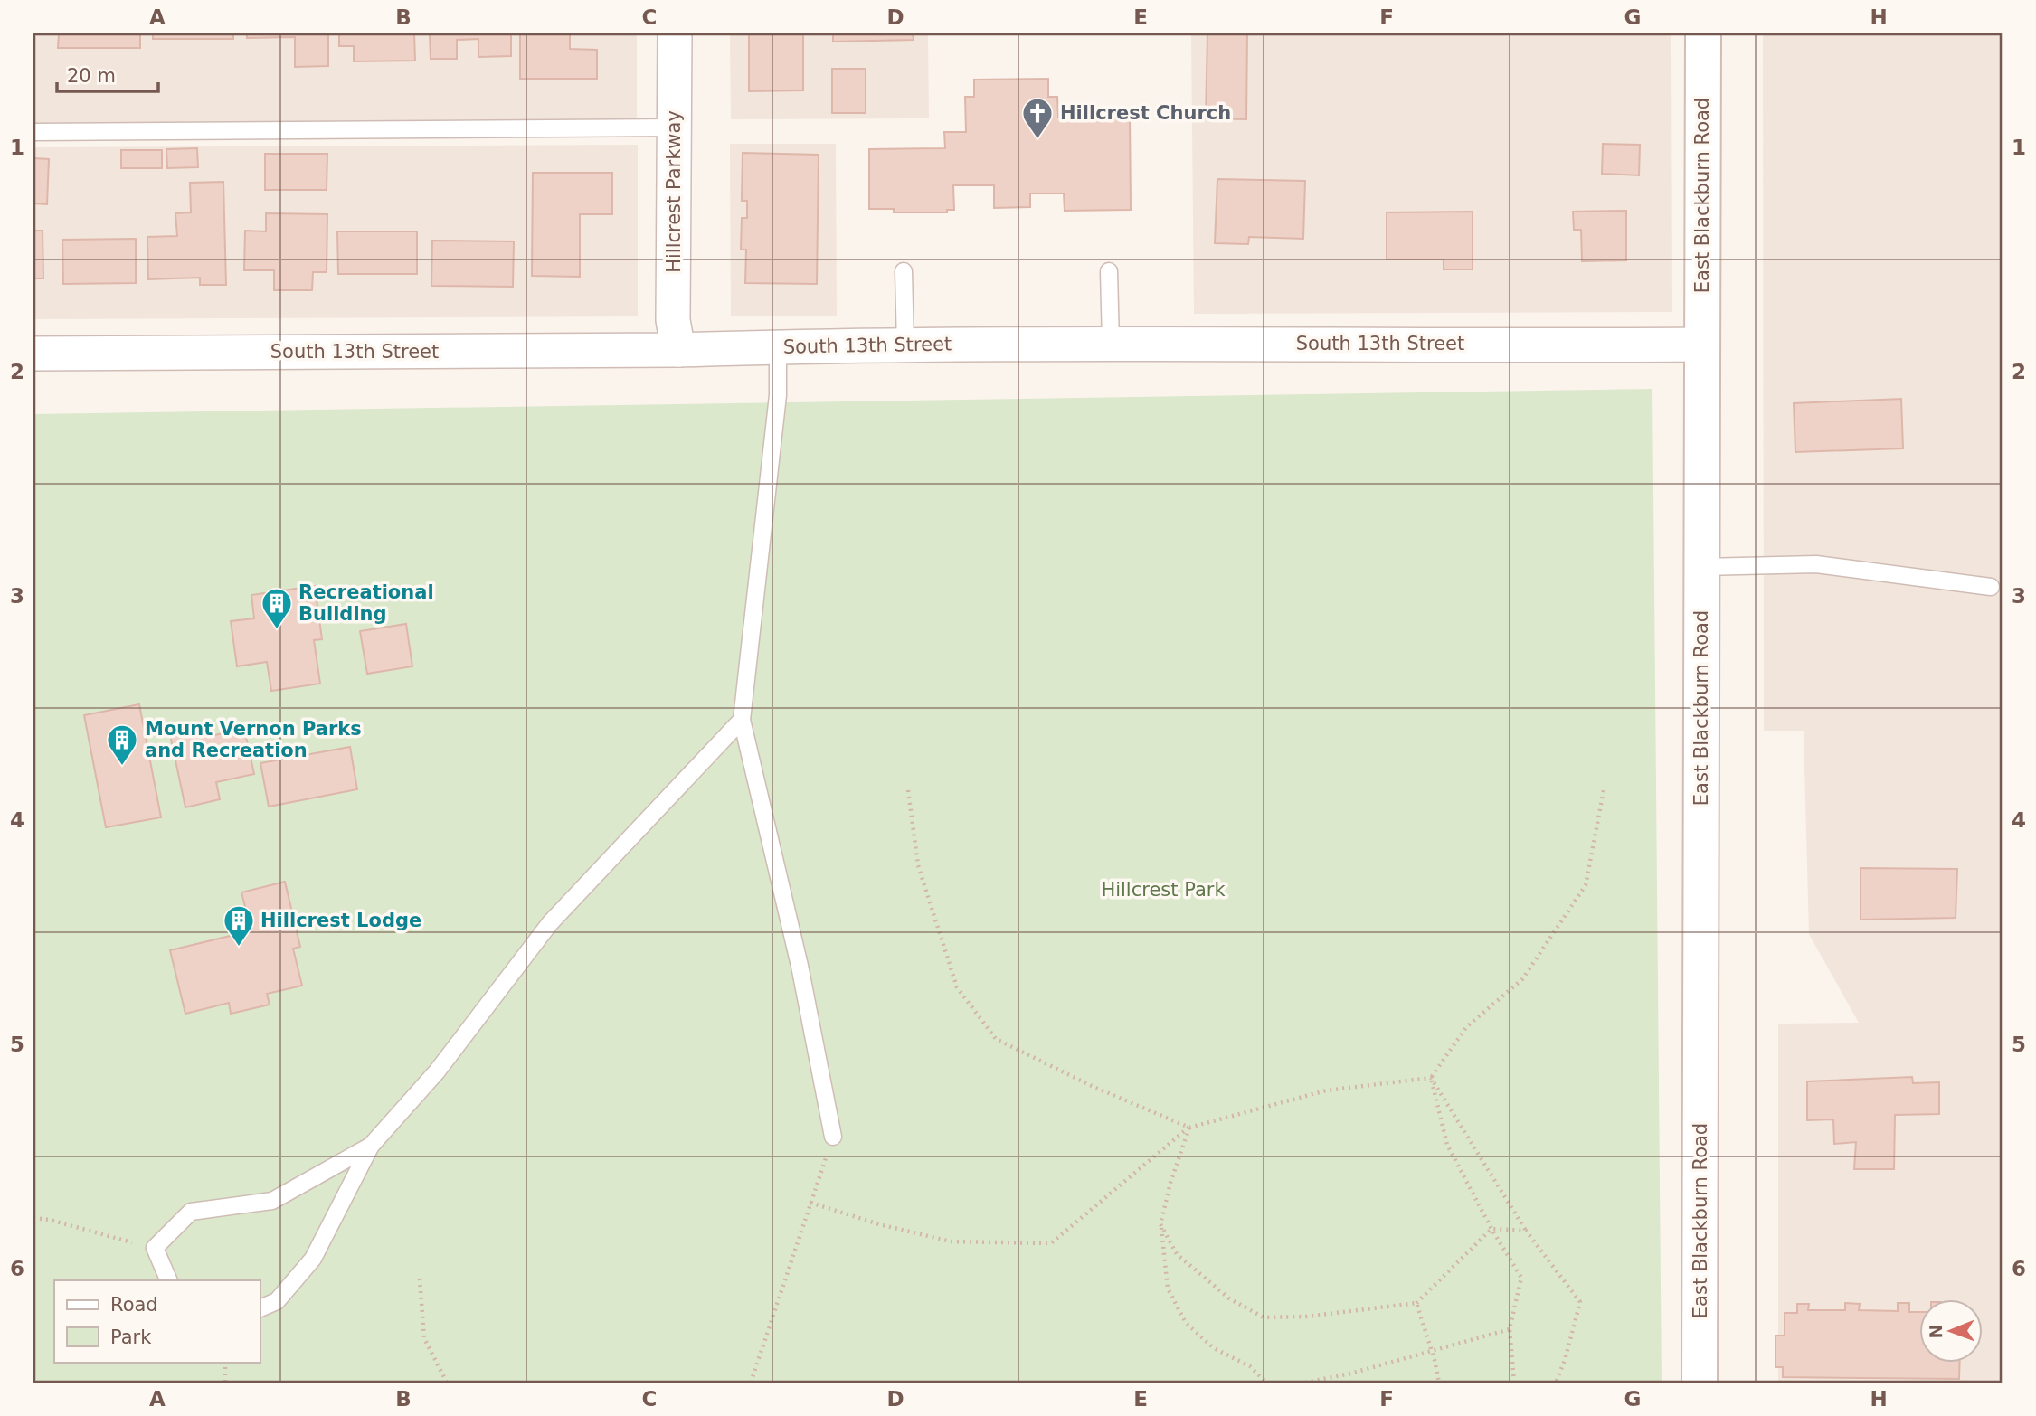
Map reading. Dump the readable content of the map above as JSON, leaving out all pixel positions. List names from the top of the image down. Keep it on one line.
{"streets":{"street":["Hillcrest Parkway","East Blackburn Road","South 13th Street"]},"crossings":[["Hillcrest Parkway","South 13th Street"],["East Blackburn Road","South 13th Street"]],"parks":["Hillcrest Park"],"places":{"church":["Hillcrest Church"],"building":["Recreational Building","Mount Vernon Parks and Recreation","Hillcrest Lodge"]},"legend":["Road","Park"],"scale_bar":"20 m","north":"left","grid":{"columns":["A","B","C","D","E","F","G","H"],"rows":["1","2","3","4","5","6"]}}
